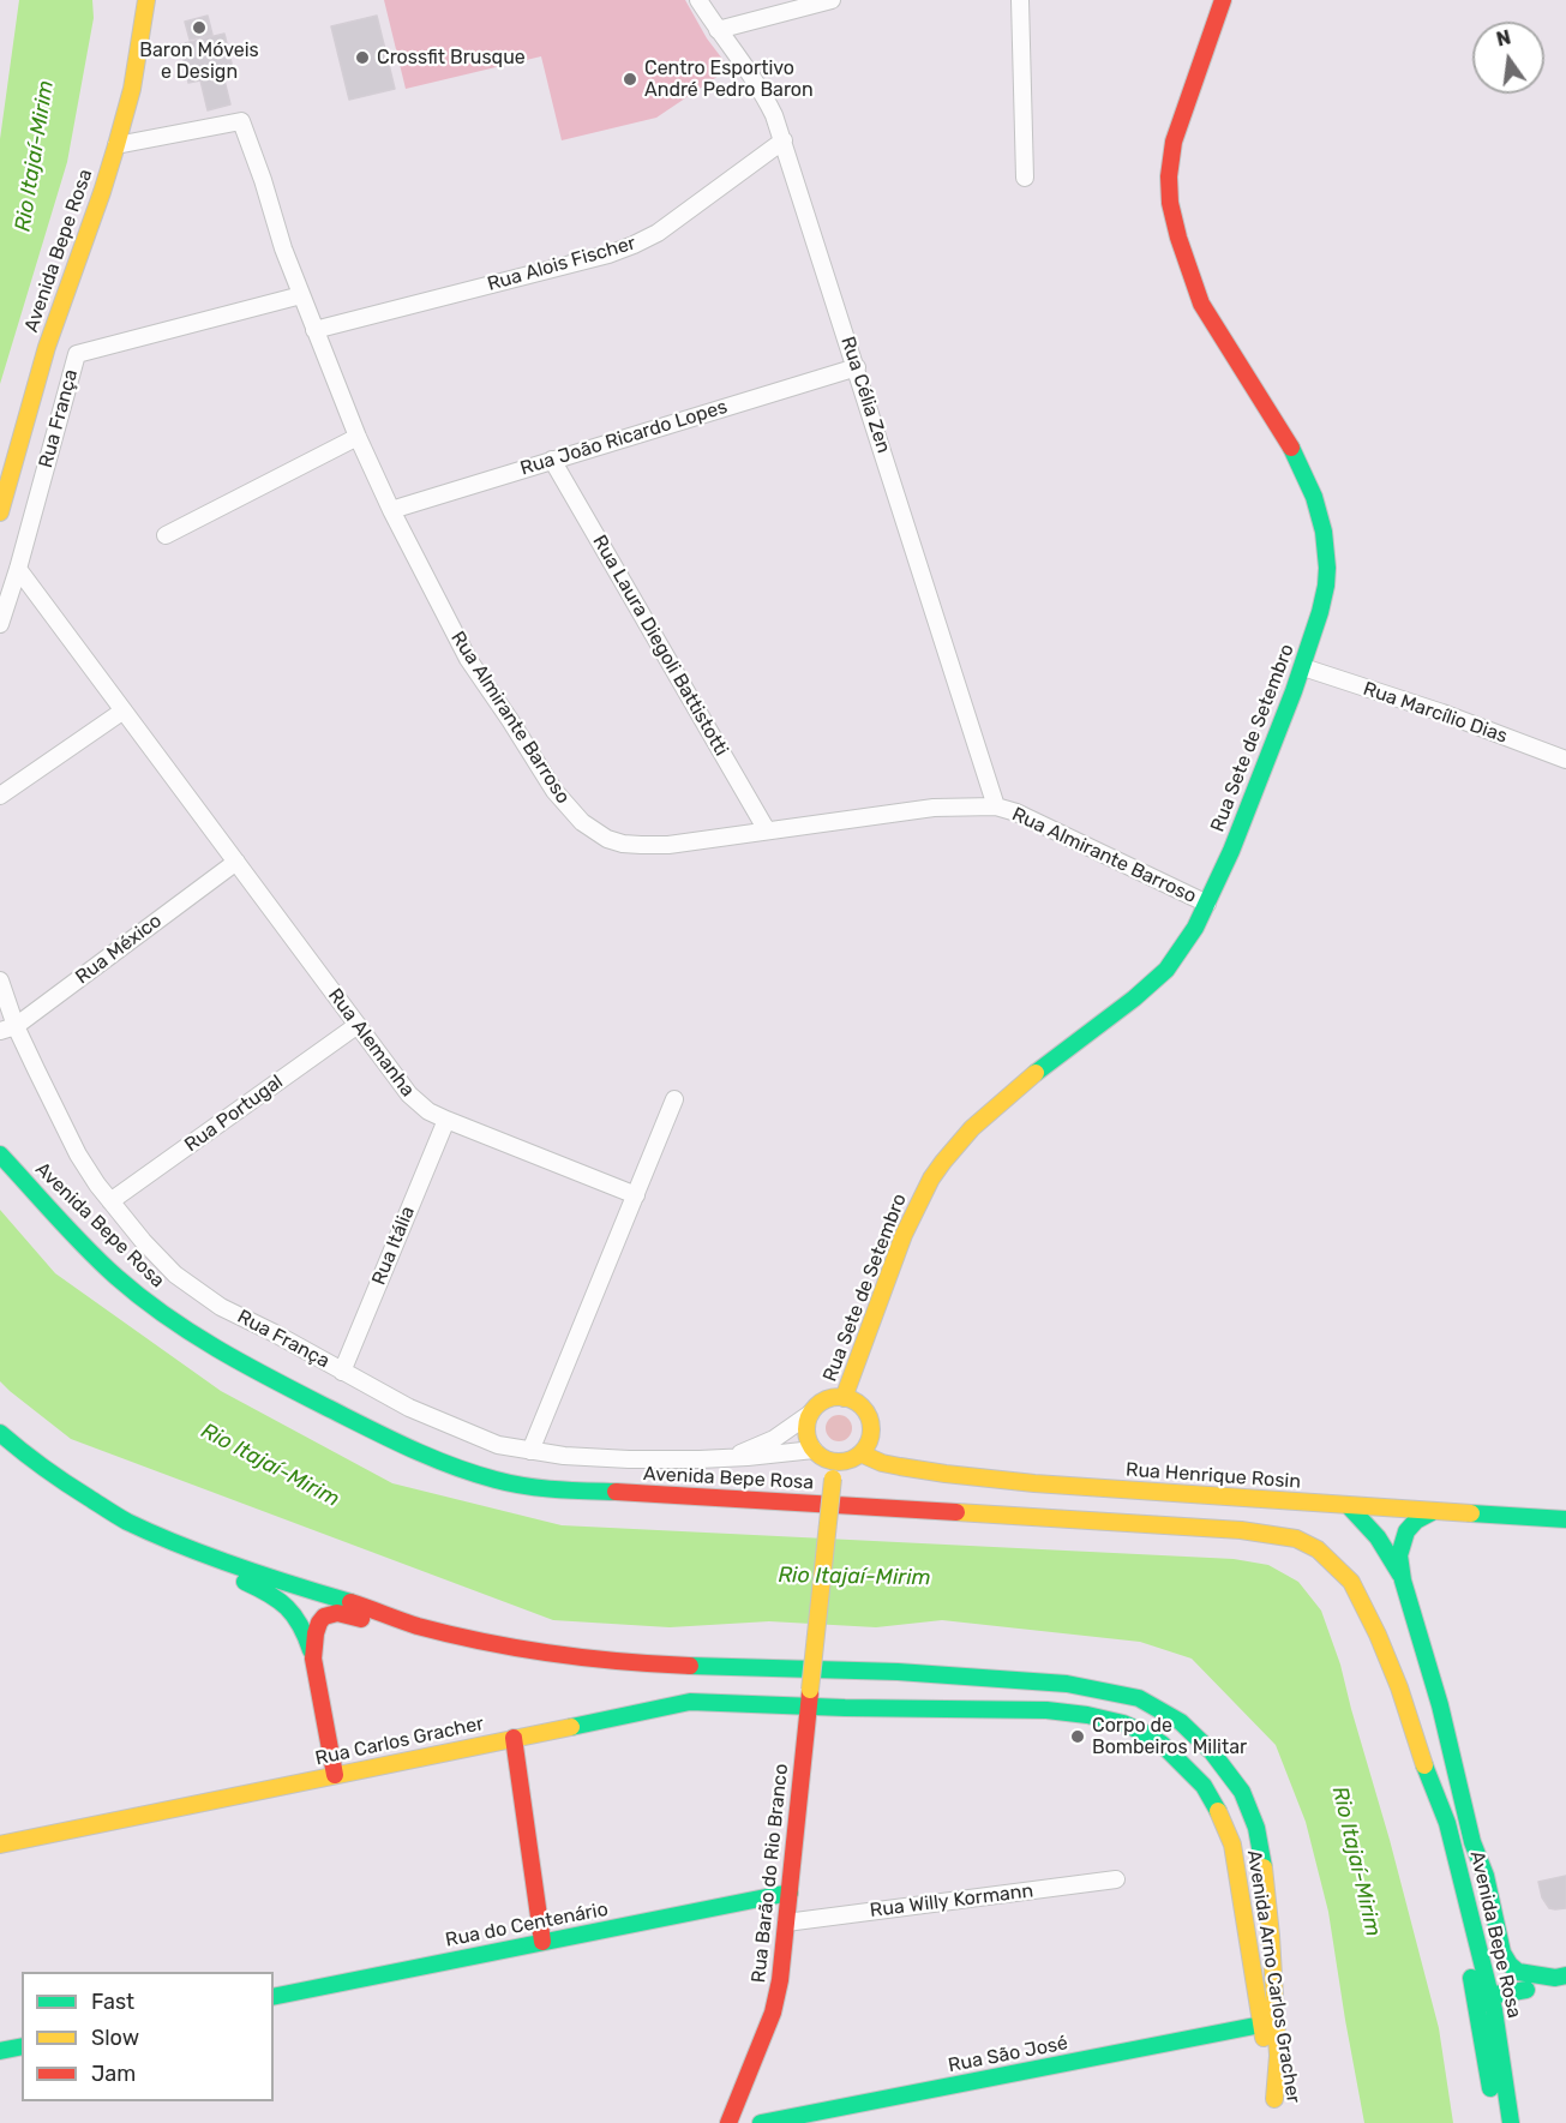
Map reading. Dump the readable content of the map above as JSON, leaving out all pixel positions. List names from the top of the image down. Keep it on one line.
{"streets":{"main road":["Avenida Bepe Rosa","Rua Sete de Setembro","Rua Henrique Rosin","Rua Carlos Gracher","Rua Barão do Rio Branco","Rua do Centenário","Avenida Arno Carlos Gracher","Rua São José"],"street":["Rua Alois Fischer","Rua Célia Zen","Rua França","Rua João Ricardo Lopes","Rua Laura Diegoli Battistotti","Rua Marcílio Dias","Rua Almirante Barroso","Rua México","Rua Alemanha","Rua Portugal","Rua Itália","Rua Willy Kormann"]},"crossings":[["Avenida Bepe Rosa","Rua Almirante Barroso"],["Rua Alois Fischer","Rua Célia Zen"],["Rua Alois Fischer","Rua Almirante Barroso"],["Rua Célia Zen","Rua João Ricardo Lopes"],["Rua Célia Zen","Rua Almirante Barroso"],["Rua França","Rua Almirante Barroso"],["Rua França","Rua Sete de Setembro"],["Rua França","Rua México"],["Rua França","Rua Alemanha"],["Rua França","Rua Portugal"],["Rua França","Rua Itália"],["Rua França","Rua Henrique Rosin"],["Rua França","Rua Barão do Rio Branco"],["Rua João Ricardo Lopes","Rua Laura Diegoli Battistotti"],["Rua João Ricardo Lopes","Rua Almirante Barroso"],["Rua Laura Diegoli Battistotti","Rua Almirante Barroso"],["Rua Marcílio Dias","Rua Sete de Setembro"],["Rua Almirante Barroso","Rua Sete de Setembro"],["Rua Sete de Setembro","Rua Henrique Rosin"],["Rua Sete de Setembro","Rua Barão do Rio Branco"],["Rua México","Rua Alemanha"],["Rua Alemanha","Rua Portugal"],["Rua Alemanha","Rua Itália"],["Rua Henrique Rosin","Rua Barão do Rio Branco"],["Rua Carlos Gracher","Rua Barão do Rio Branco"],["Rua Carlos Gracher","Avenida Arno Carlos Gracher"],["Rua Barão do Rio Branco","Rua Willy Kormann"],["Rua Barão do Rio Branco","Rua do Centenário"],["Rua Barão do Rio Branco","Avenida Arno Carlos Gracher"],["Avenida Arno Carlos Gracher","Rua São José"]],"water":["Rio Itajaí-Mirim"],"places":["Baron Móveis e Design","Crossfit Brusque","Centro Esportivo André Pedro Baron","Corpo de Bombeiros Militar"],"legend":["Fast","Slow","Jam"],"north":"top"}
